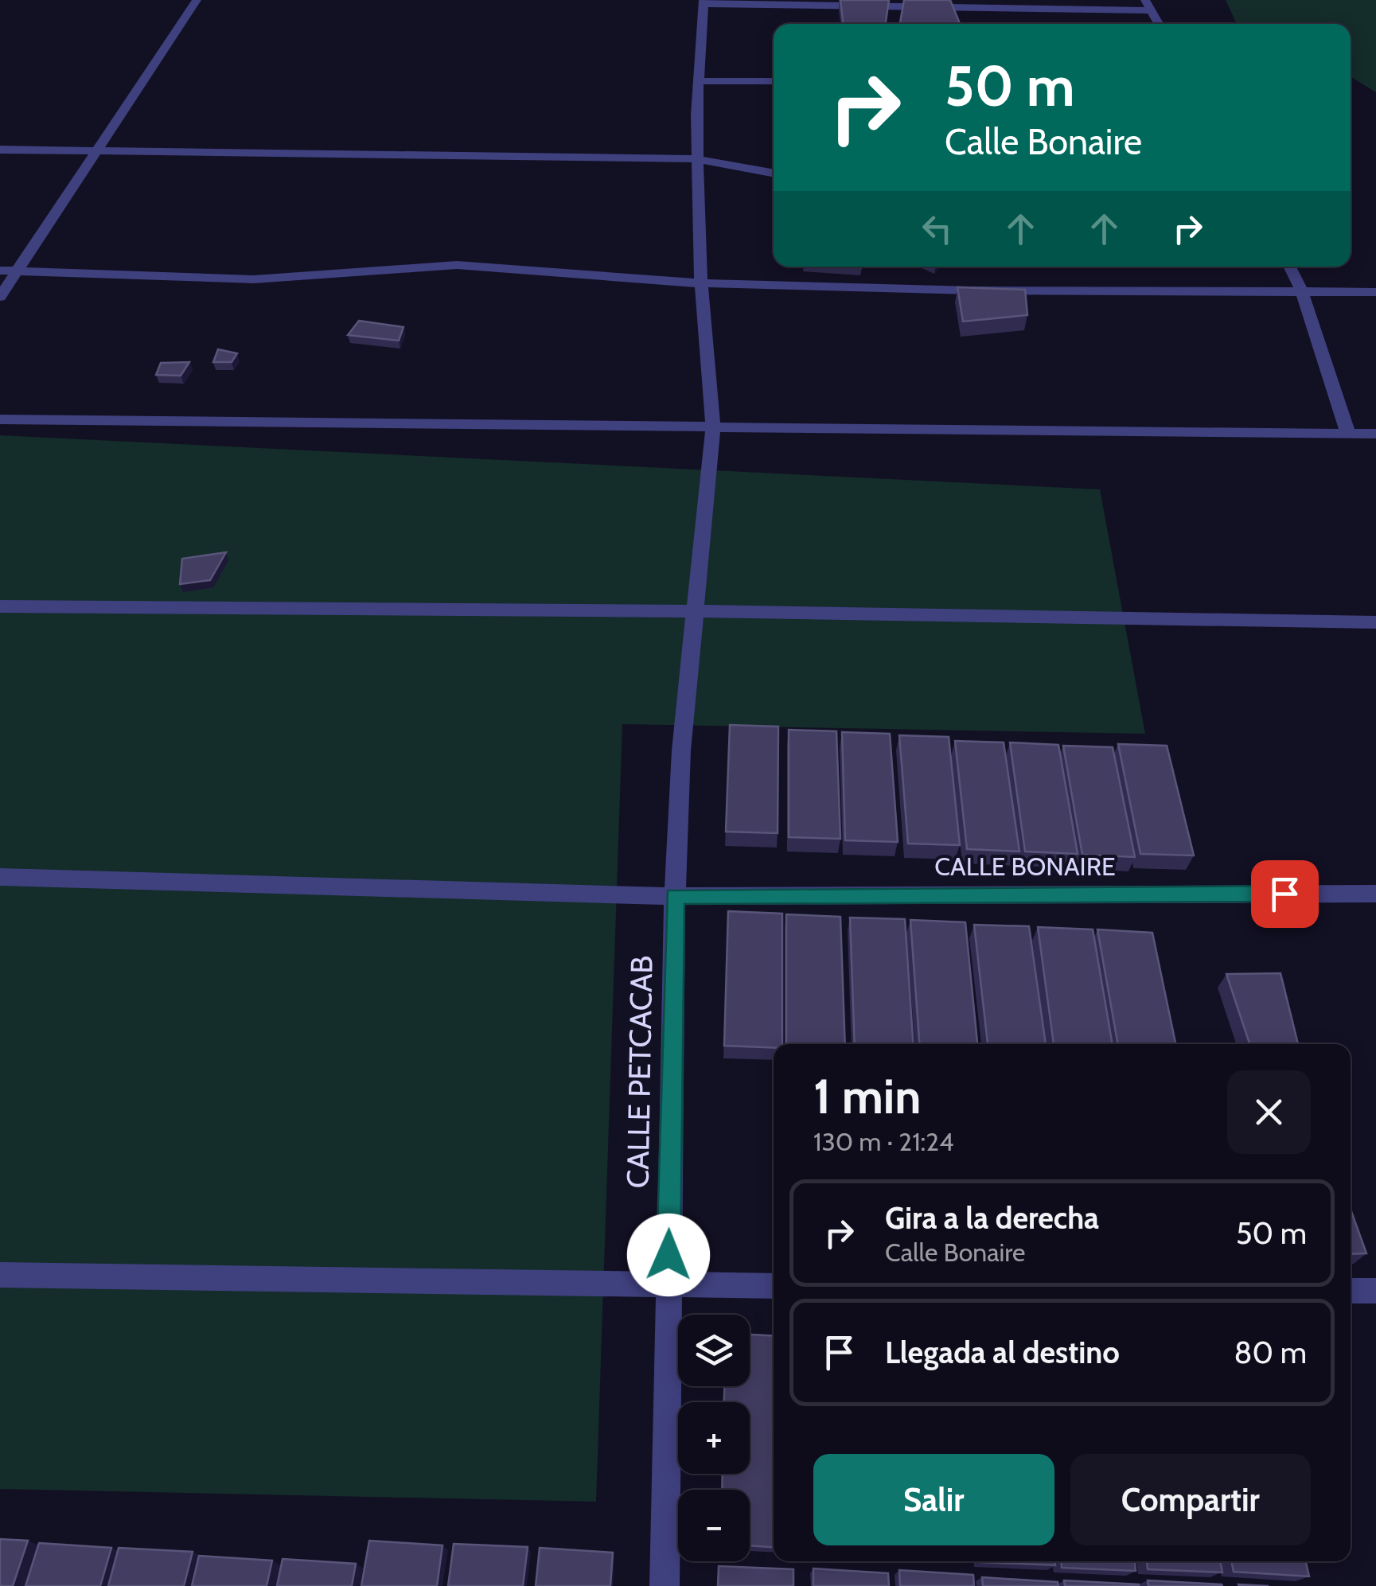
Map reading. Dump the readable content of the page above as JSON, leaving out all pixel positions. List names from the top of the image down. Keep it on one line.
{"streets":{"street":["CALLE BONAIRE","CALLE PETCACAB"]},"crossings":[["CALLE BONAIRE","CALLE PETCACAB"]],"page":{"turn":["50 m","Calle Bonaire"],"heading":["1 min","130 m · 21:24"],"list":[{"name":"Gira a la derecha","note":"Calle Bonaire","value":"50 m"},{"name":"Llegada al destino","value":"80 m"}],"map_buttons":["+","−"],"buttons":["Salir","Compartir"]}}
